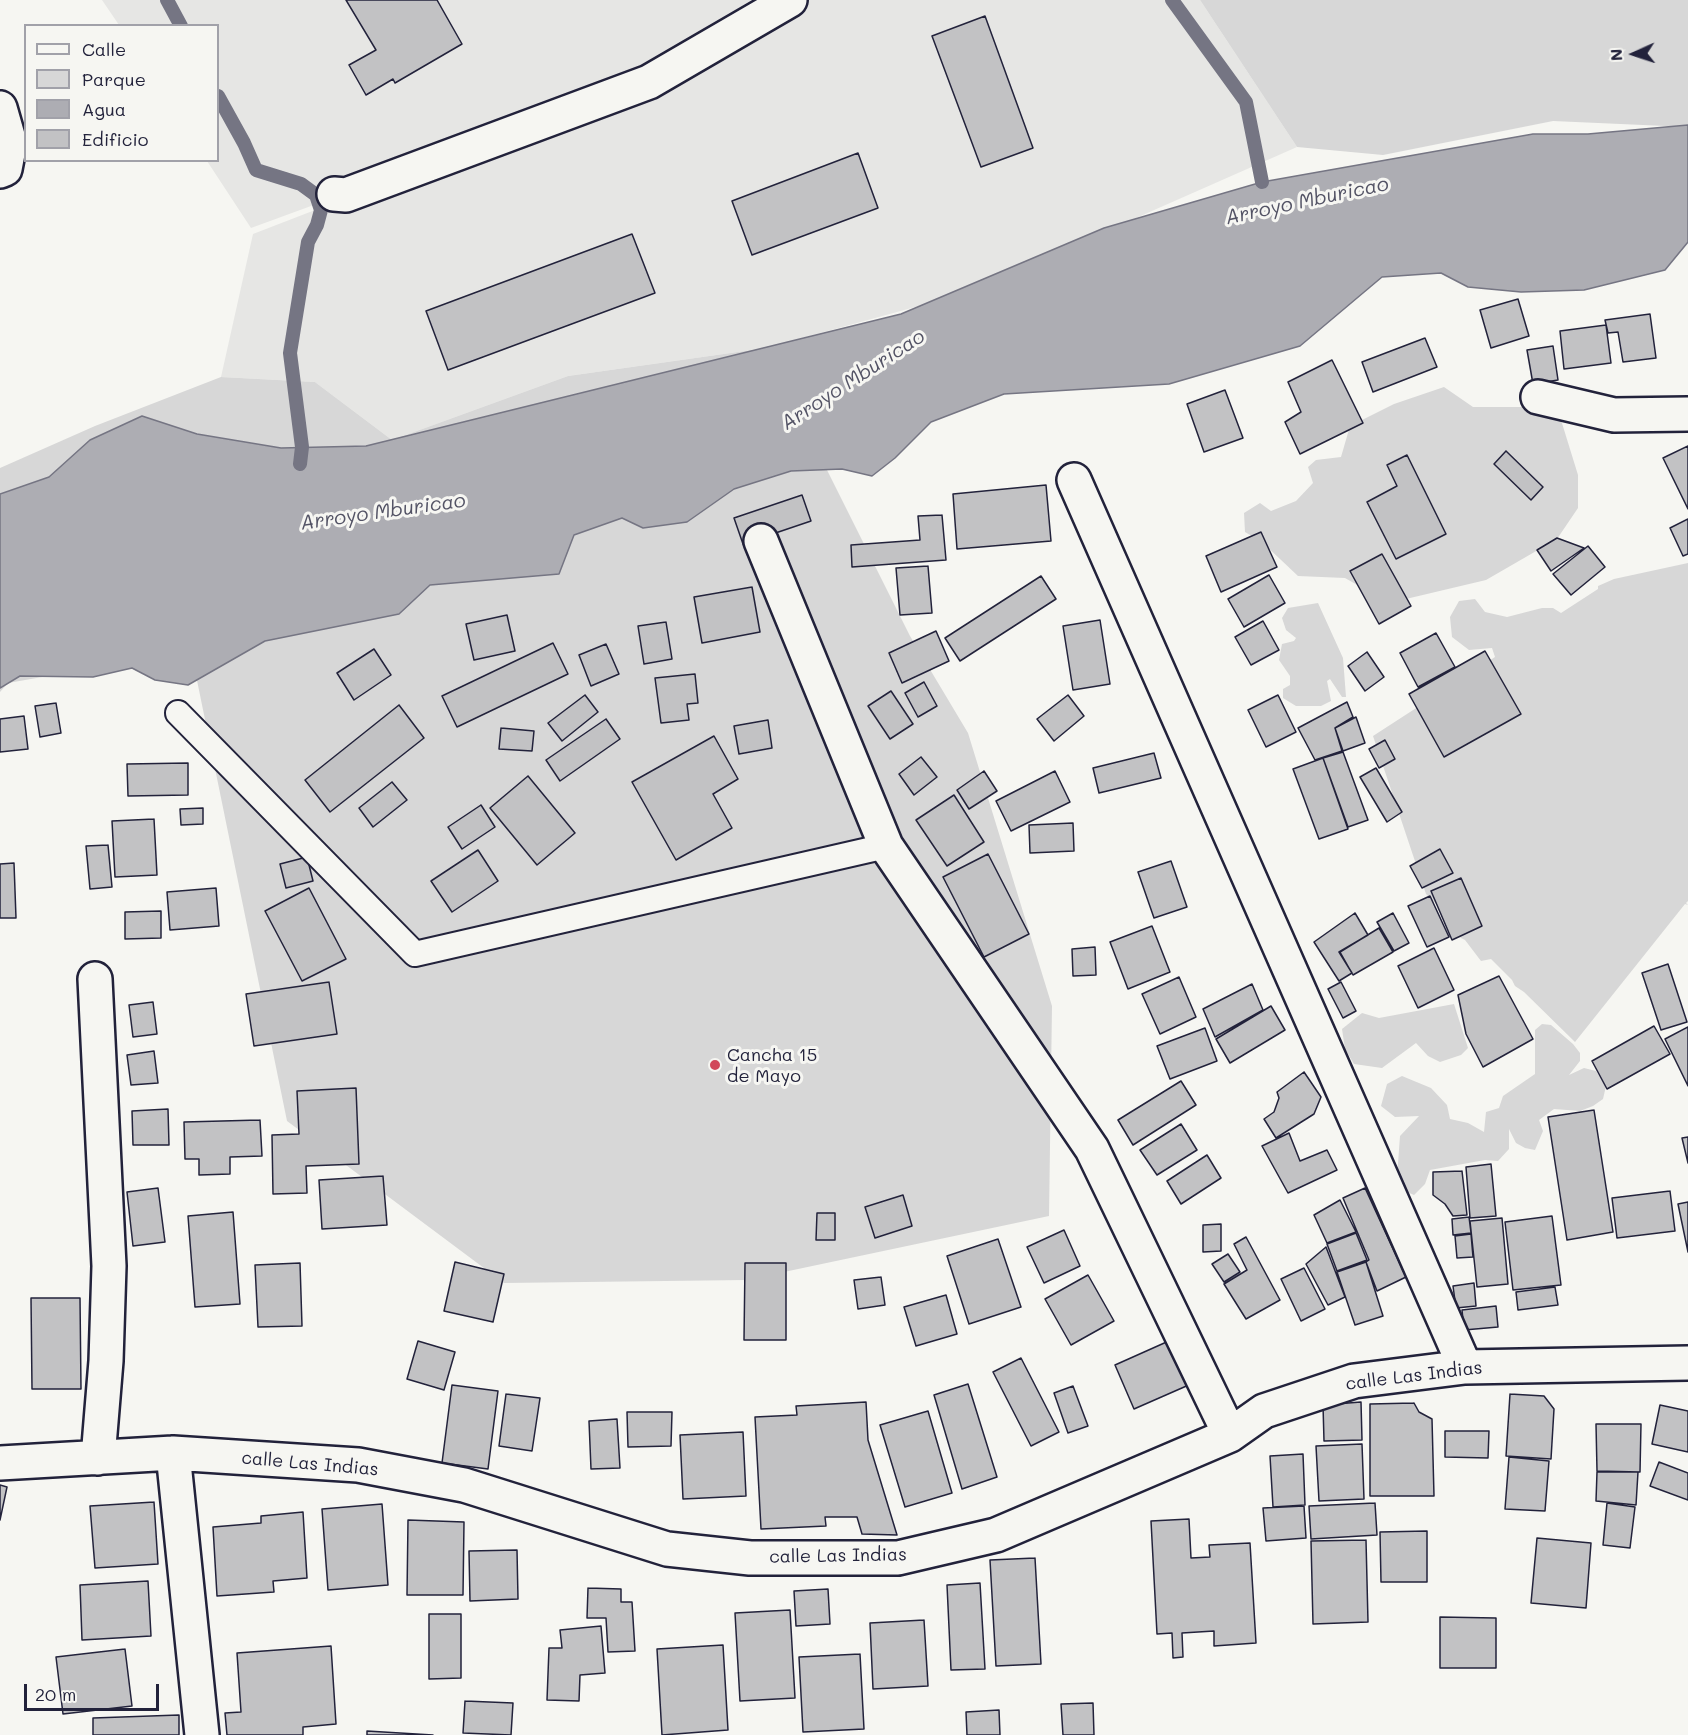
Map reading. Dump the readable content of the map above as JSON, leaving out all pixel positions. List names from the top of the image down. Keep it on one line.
{"streets":{"street":["calle Las Indias"]},"water":["Arroyo Mburicao"],"places":["Cancha 15 de Mayo"],"legend":["Calle","Parque","Agua","Edificio"],"scale_bar":"20 m","north":"left"}
